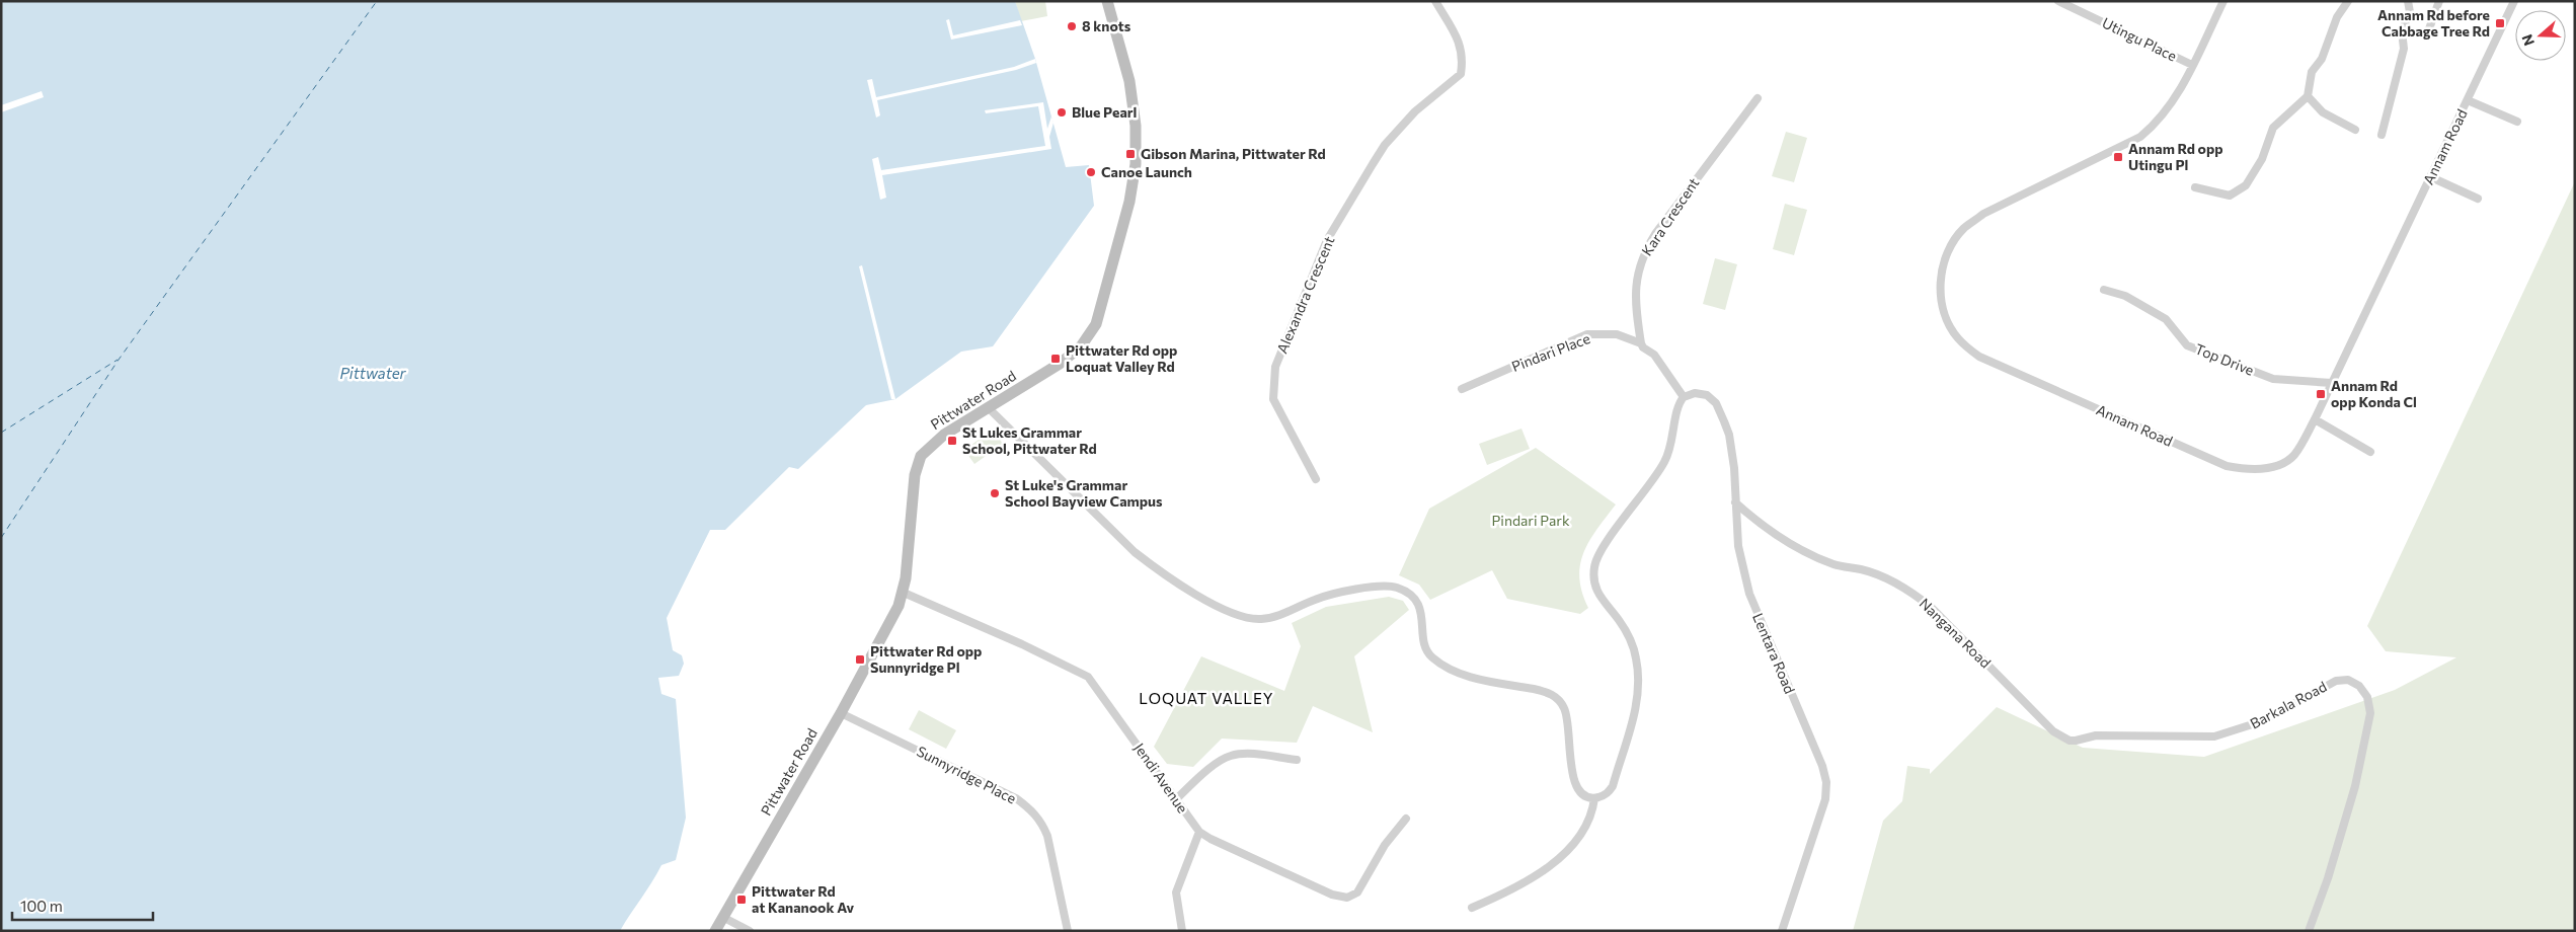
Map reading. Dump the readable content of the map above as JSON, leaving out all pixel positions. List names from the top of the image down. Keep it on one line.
{"streets":{"main road":["Pittwater Road"],"street":["Utingu Place","Annam Road","Kara Crescent","Alexandra Crescent","Pindari Place","Top Drive","Nangana Road","Lentara Road","Barkala Road","Sunnyridge Place","Jendi Avenue"]},"crossings":[["Utingu Place","Annam Road"],["Annam Road","Top Drive"],["Kara Crescent","Pindari Place"],["Pittwater Road","Sunnyridge Place"],["Pittwater Road","Jendi Avenue"],["Nangana Road","Lentara Road"],["Nangana Road","Barkala Road"]],"districts":["LOQUAT VALLEY"],"water":["Pittwater"],"parks":["Pindari Park"],"places":{"transit":["Annam Rd before Cabbage Tree Rd","Gibson Marina, Pittwater Rd","Annam Rd opp Utingu Pl","Pittwater Rd opp Loquat Valley Rd","Annam Rd opp Konda Cl","St Lukes Grammar School, Pittwater Rd","Pittwater Rd opp Sunnyridge Pl","Pittwater Rd at Kananook Av"],"other":["8 knots","Blue Pearl","Canoe Launch","St Luke's Grammar School Bayview Campus"]},"scale_bar":"100 m","north":"left"}
